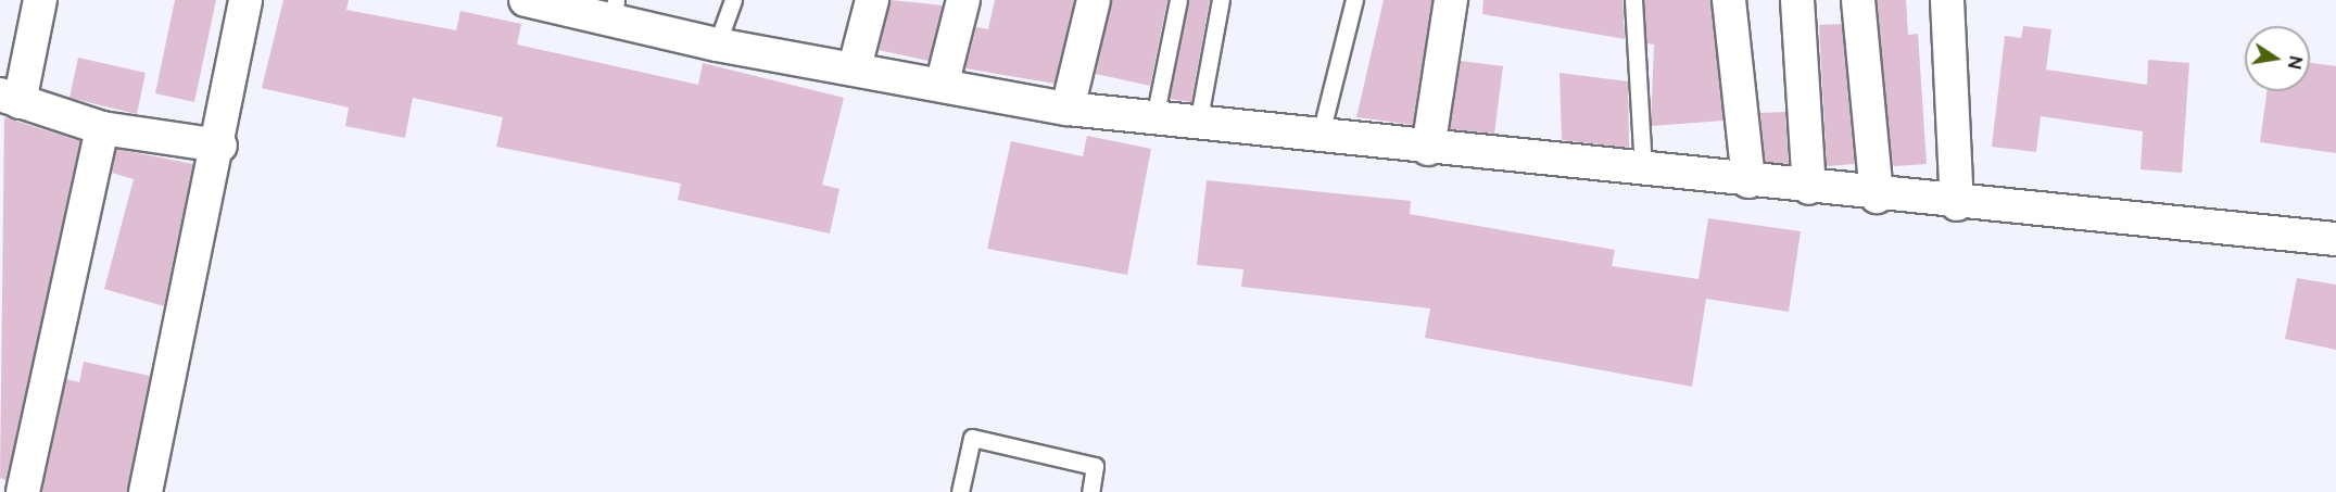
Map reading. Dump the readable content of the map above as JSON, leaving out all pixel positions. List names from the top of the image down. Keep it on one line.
{"north":"right"}
